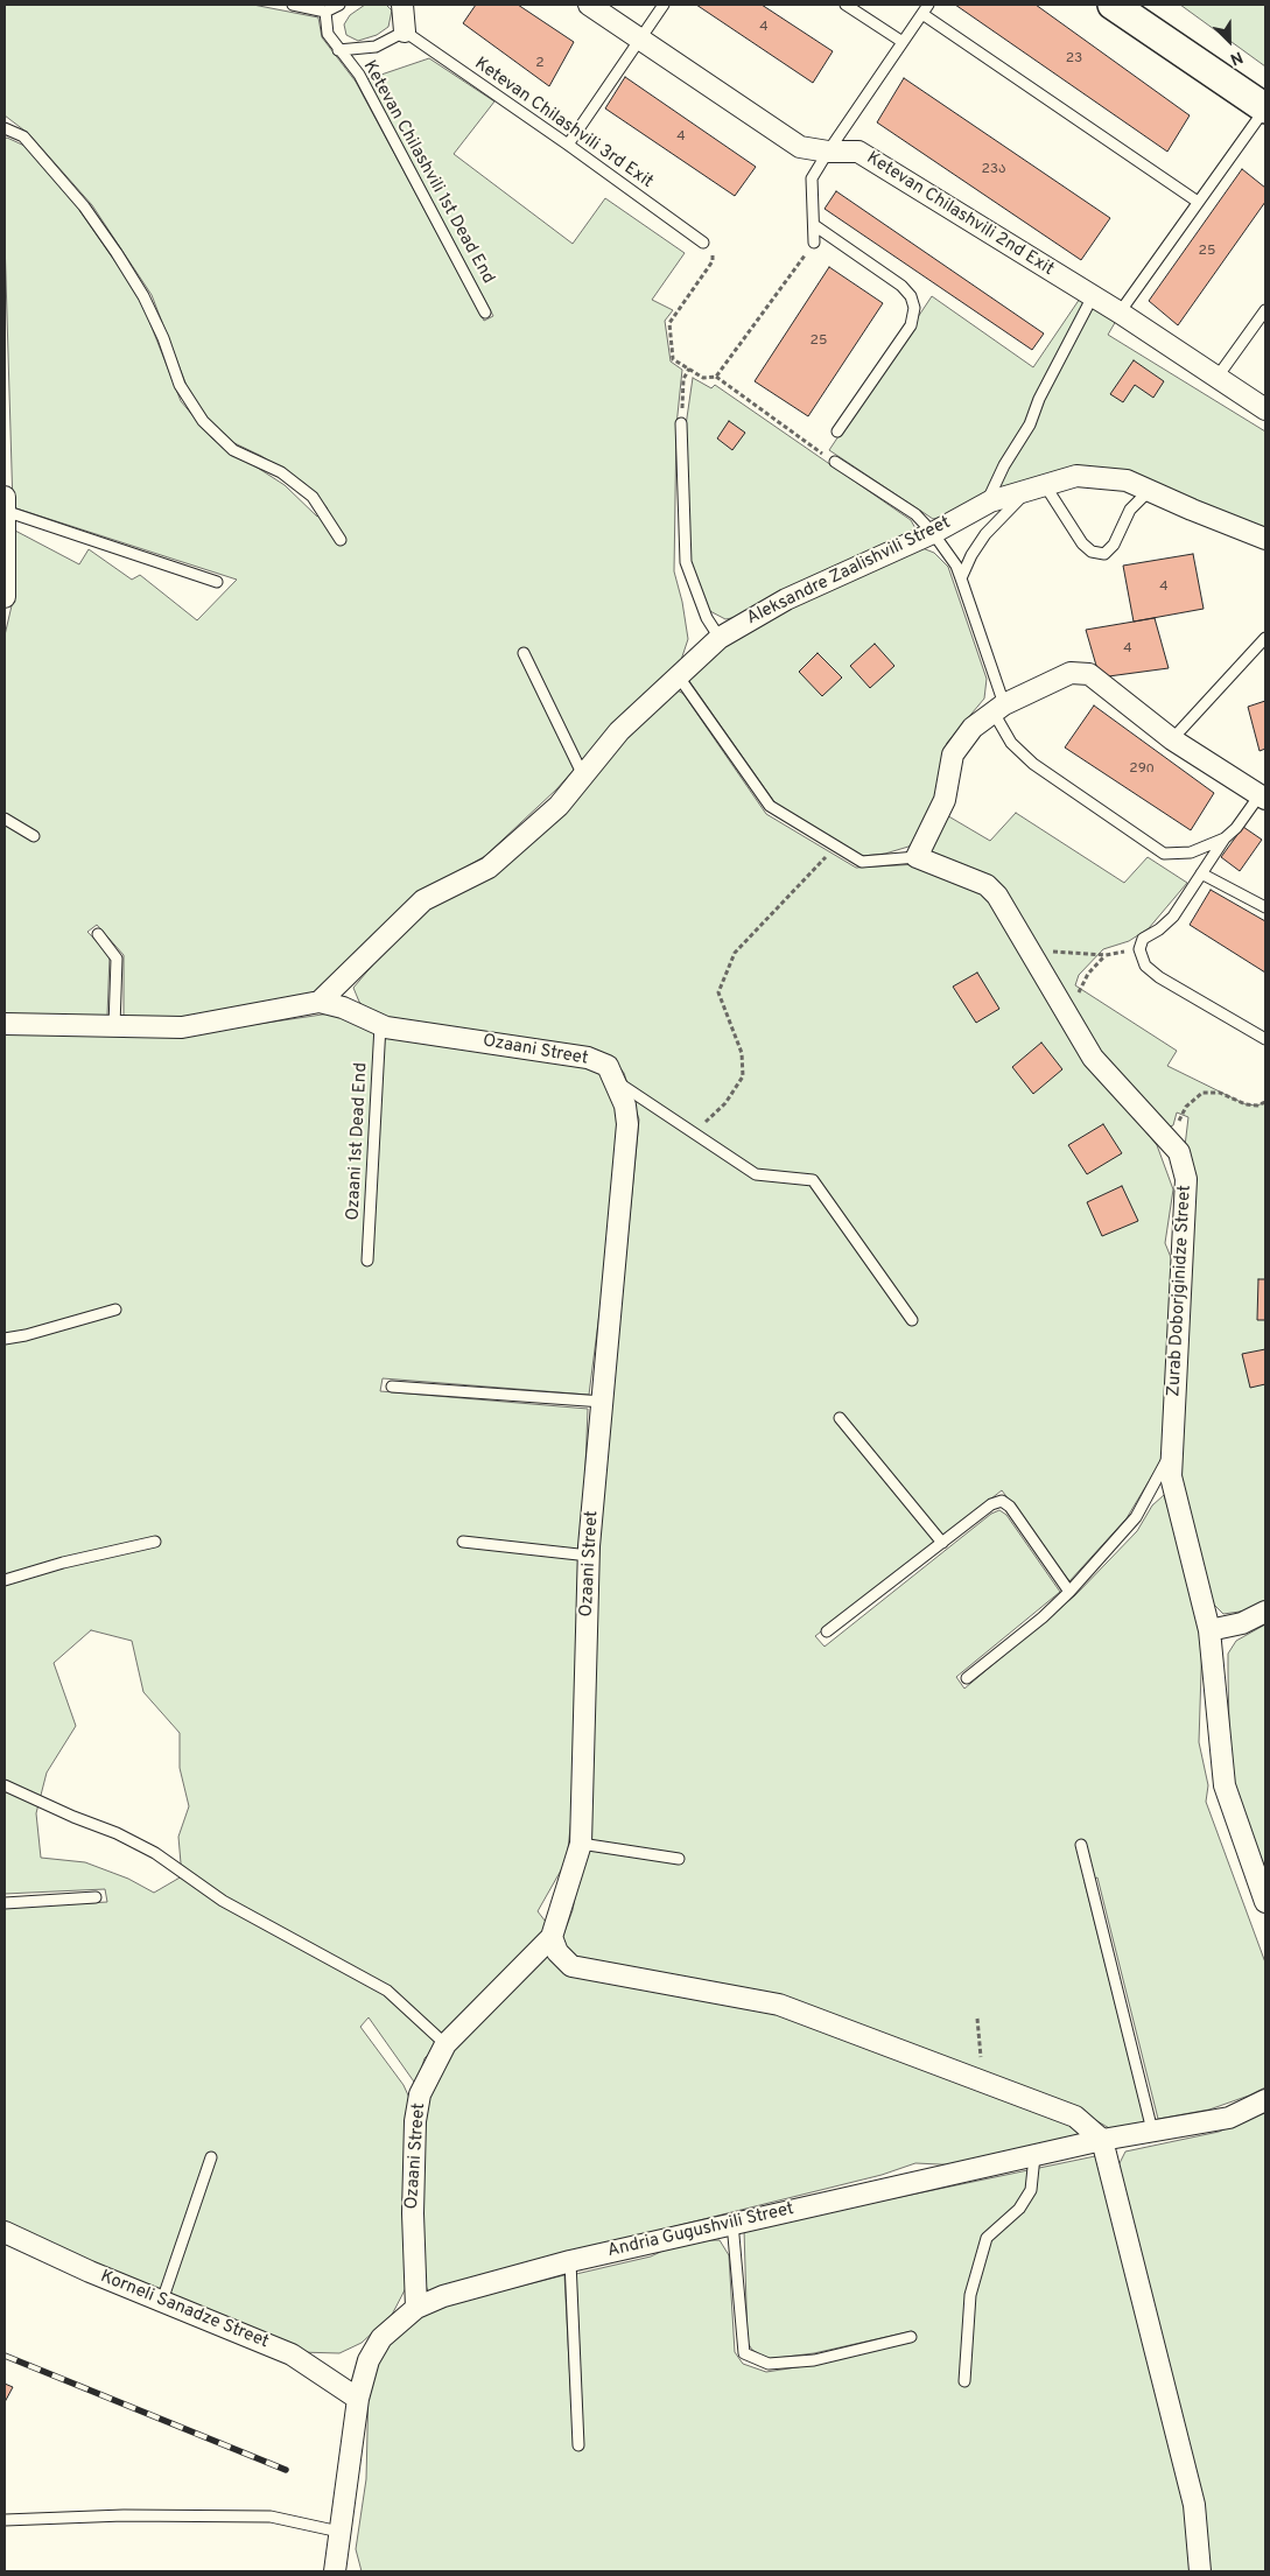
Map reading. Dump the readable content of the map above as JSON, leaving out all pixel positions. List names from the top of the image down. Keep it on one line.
{"streets":{"street":["Ketevan Chilashvili 2nd Exit","Aleksandre Zaalishvili Street","Ozaani Street","Zurab Doborjginidze Street","Andria Gugushvili Street","Korneli Sanadze Street"],"lane":["Ketevan Chilashvili 3rd Exit","Ketevan Chilashvili 1st Dead End","Ozaani 1st Dead End"]},"crossings":[["Aleksandre Zaalishvili Street","Ozaani Street"],["Aleksandre Zaalishvili Street","Zurab Doborjginidze Street"],["Ozaani Street","Ozaani 1st Dead End"],["Ozaani Street","Andria Gugushvili Street"],["Andria Gugushvili Street","Korneli Sanadze Street"]],"house_numbers":["4","23","2","4","23ა","25","25","4","4","29ი"],"north":"bottom right"}
